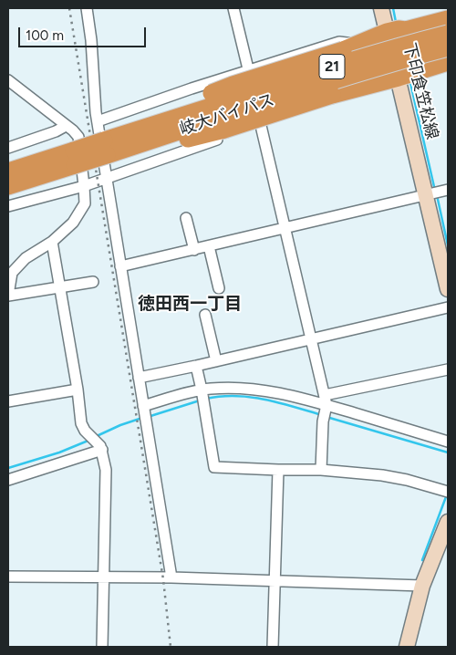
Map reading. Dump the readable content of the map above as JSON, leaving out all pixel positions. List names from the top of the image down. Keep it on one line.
{"streets":{"highway":["21","岐大バイパス"],"main road":["下印食笠松線"]},"crossings":[["21","下印食笠松線"],["21","岐大バイパス"]],"districts":["徳田西一丁目"],"scale_bar":"100 m"}
